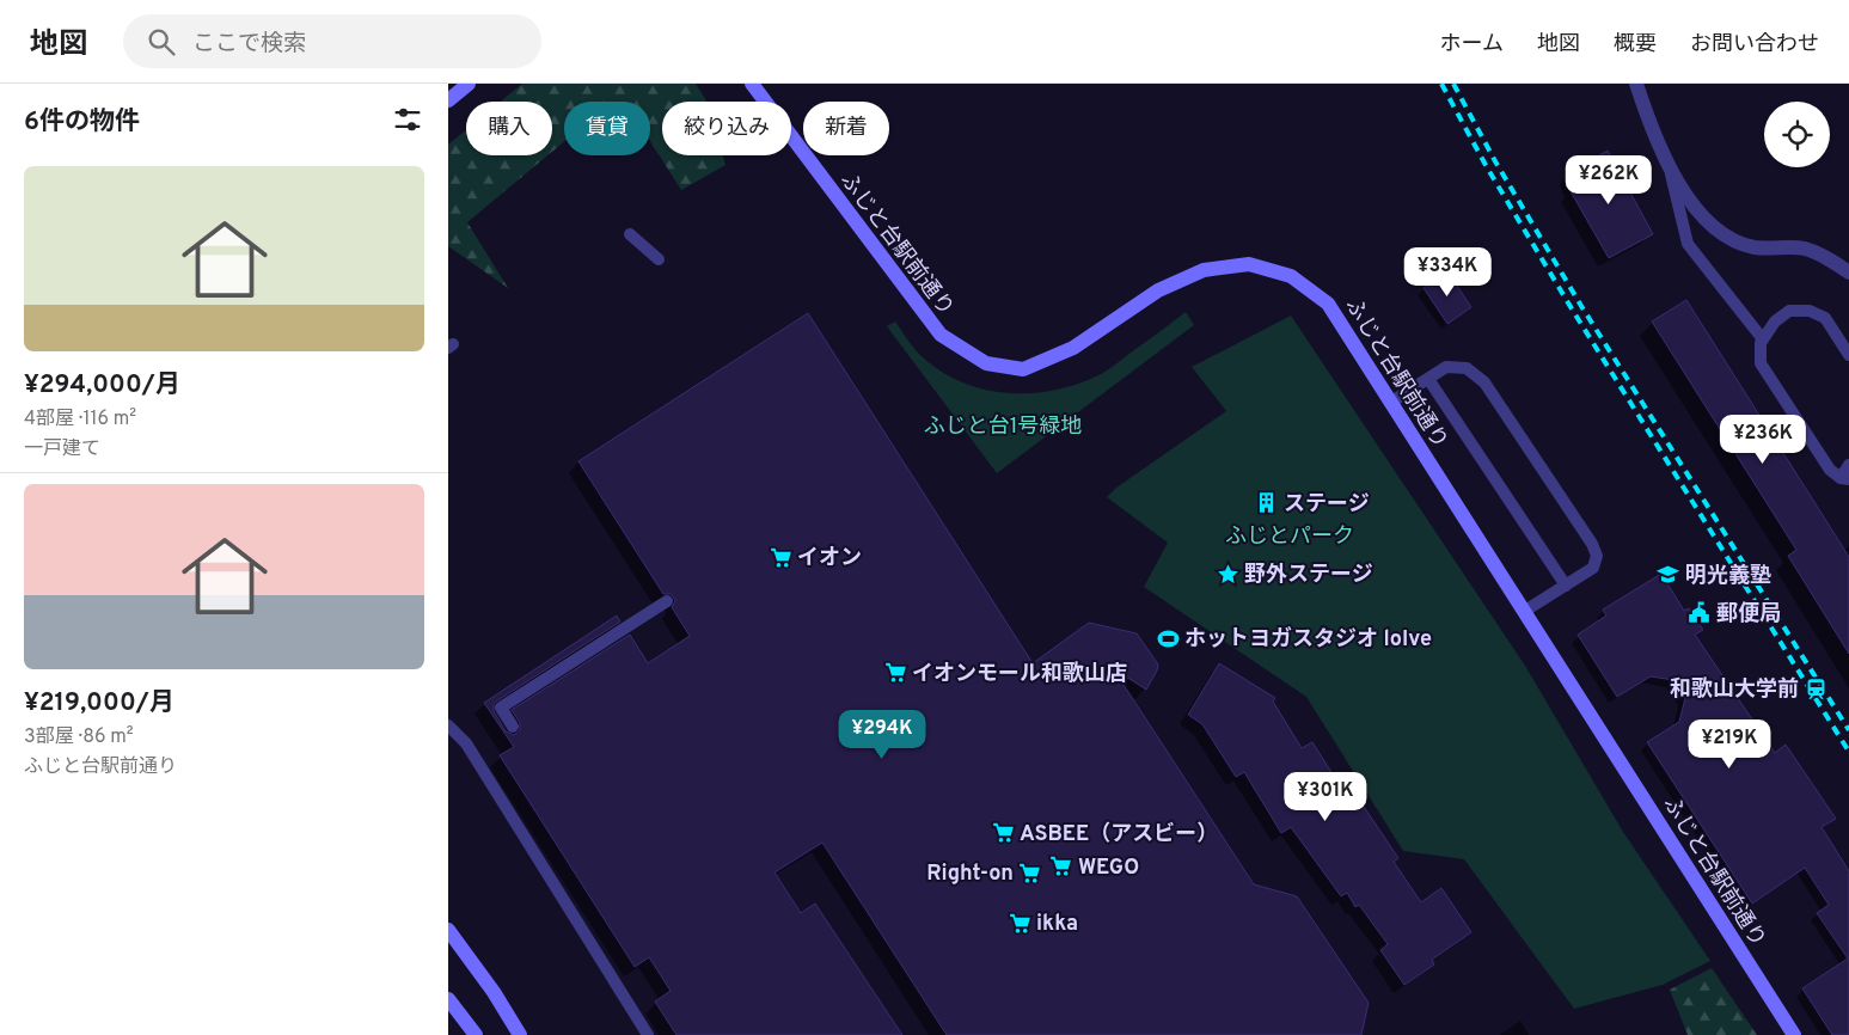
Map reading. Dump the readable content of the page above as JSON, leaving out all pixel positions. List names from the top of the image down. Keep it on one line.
{"streets":{"street":["ふじと台駅前通り"]},"parks":["ふじと台1号緑地","ふじとパーク"],"places":{"building":["ステージ"],"supermarket":["イオン","イオンモール和歌山店","ASBEE（アスビー）","WEGO","Right-on","ikka"],"place":["野外ステージ"],"school or university":["明光義塾"],"public building":["郵便局"],"sports":["ホットヨガスタジオ loIve"],"station":["和歌山大学前"]},"page":{"header":"地図","search":"ここで検索","nav":["ホーム","地図","概要","お問い合わせ"],"heading":"6件の物件","chip":["購入","賃貸","絞り込み","新着"],"list":[{"name":"¥294,000/月","note":"4部屋 · 116 m² · 一戸建て"},{"name":"¥219,000/月","note":"3部屋 · 86 m² · ふじと台駅前通り"}],"price":["¥262K","¥334K","¥236K","¥294K","¥219K","¥301K"]}}
